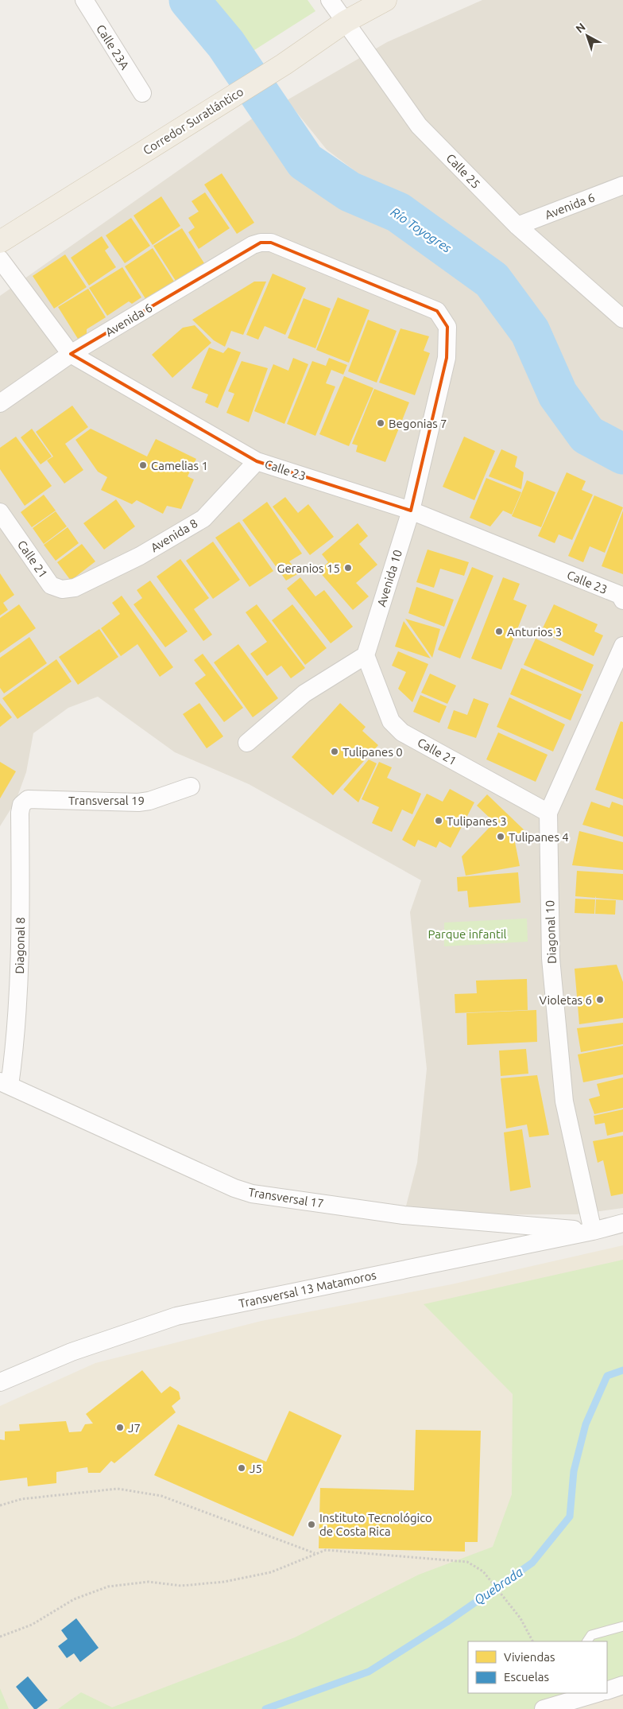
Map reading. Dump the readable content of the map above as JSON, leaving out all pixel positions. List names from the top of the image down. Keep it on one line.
{"streets":{"main road":["Corredor Suratlántico"],"street":["Calle 23A","Calle 25","Avenida 6","Calle 23","Avenida 8","Calle 21","Avenida 10","Transversal 19","Diagonal 10","Diagonal 8","Transversal 17","Transversal 13 Matamoros"]},"crossings":[["Corredor Suratlántico","Calle 25"],["Calle 25","Avenida 6"],["Avenida 6","Calle 23"],["Avenida 6","Avenida 10"],["Calle 23","Avenida 8"],["Calle 23","Avenida 10"],["Avenida 8","Calle 21"],["Calle 21","Avenida 10"],["Calle 21","Diagonal 10"],["Transversal 19","Diagonal 8"],["Diagonal 10","Transversal 17"],["Diagonal 10","Transversal 13 Matamoros"],["Diagonal 8","Transversal 17"],["Transversal 17","Transversal 13 Matamoros"]],"water":["Río Toyogres","Quebrada"],"parks":["Parque infantil"],"places":["Begonias 7","Camelias 1","Geranios 15","Anturios 3","Tulipanes 0","Tulipanes 3","Tulipanes 4","Violetas 6","J7","J5","Instituto Tecnológico de Costa Rica"],"legend":["Viviendas","Escuelas"],"north":"top left"}
